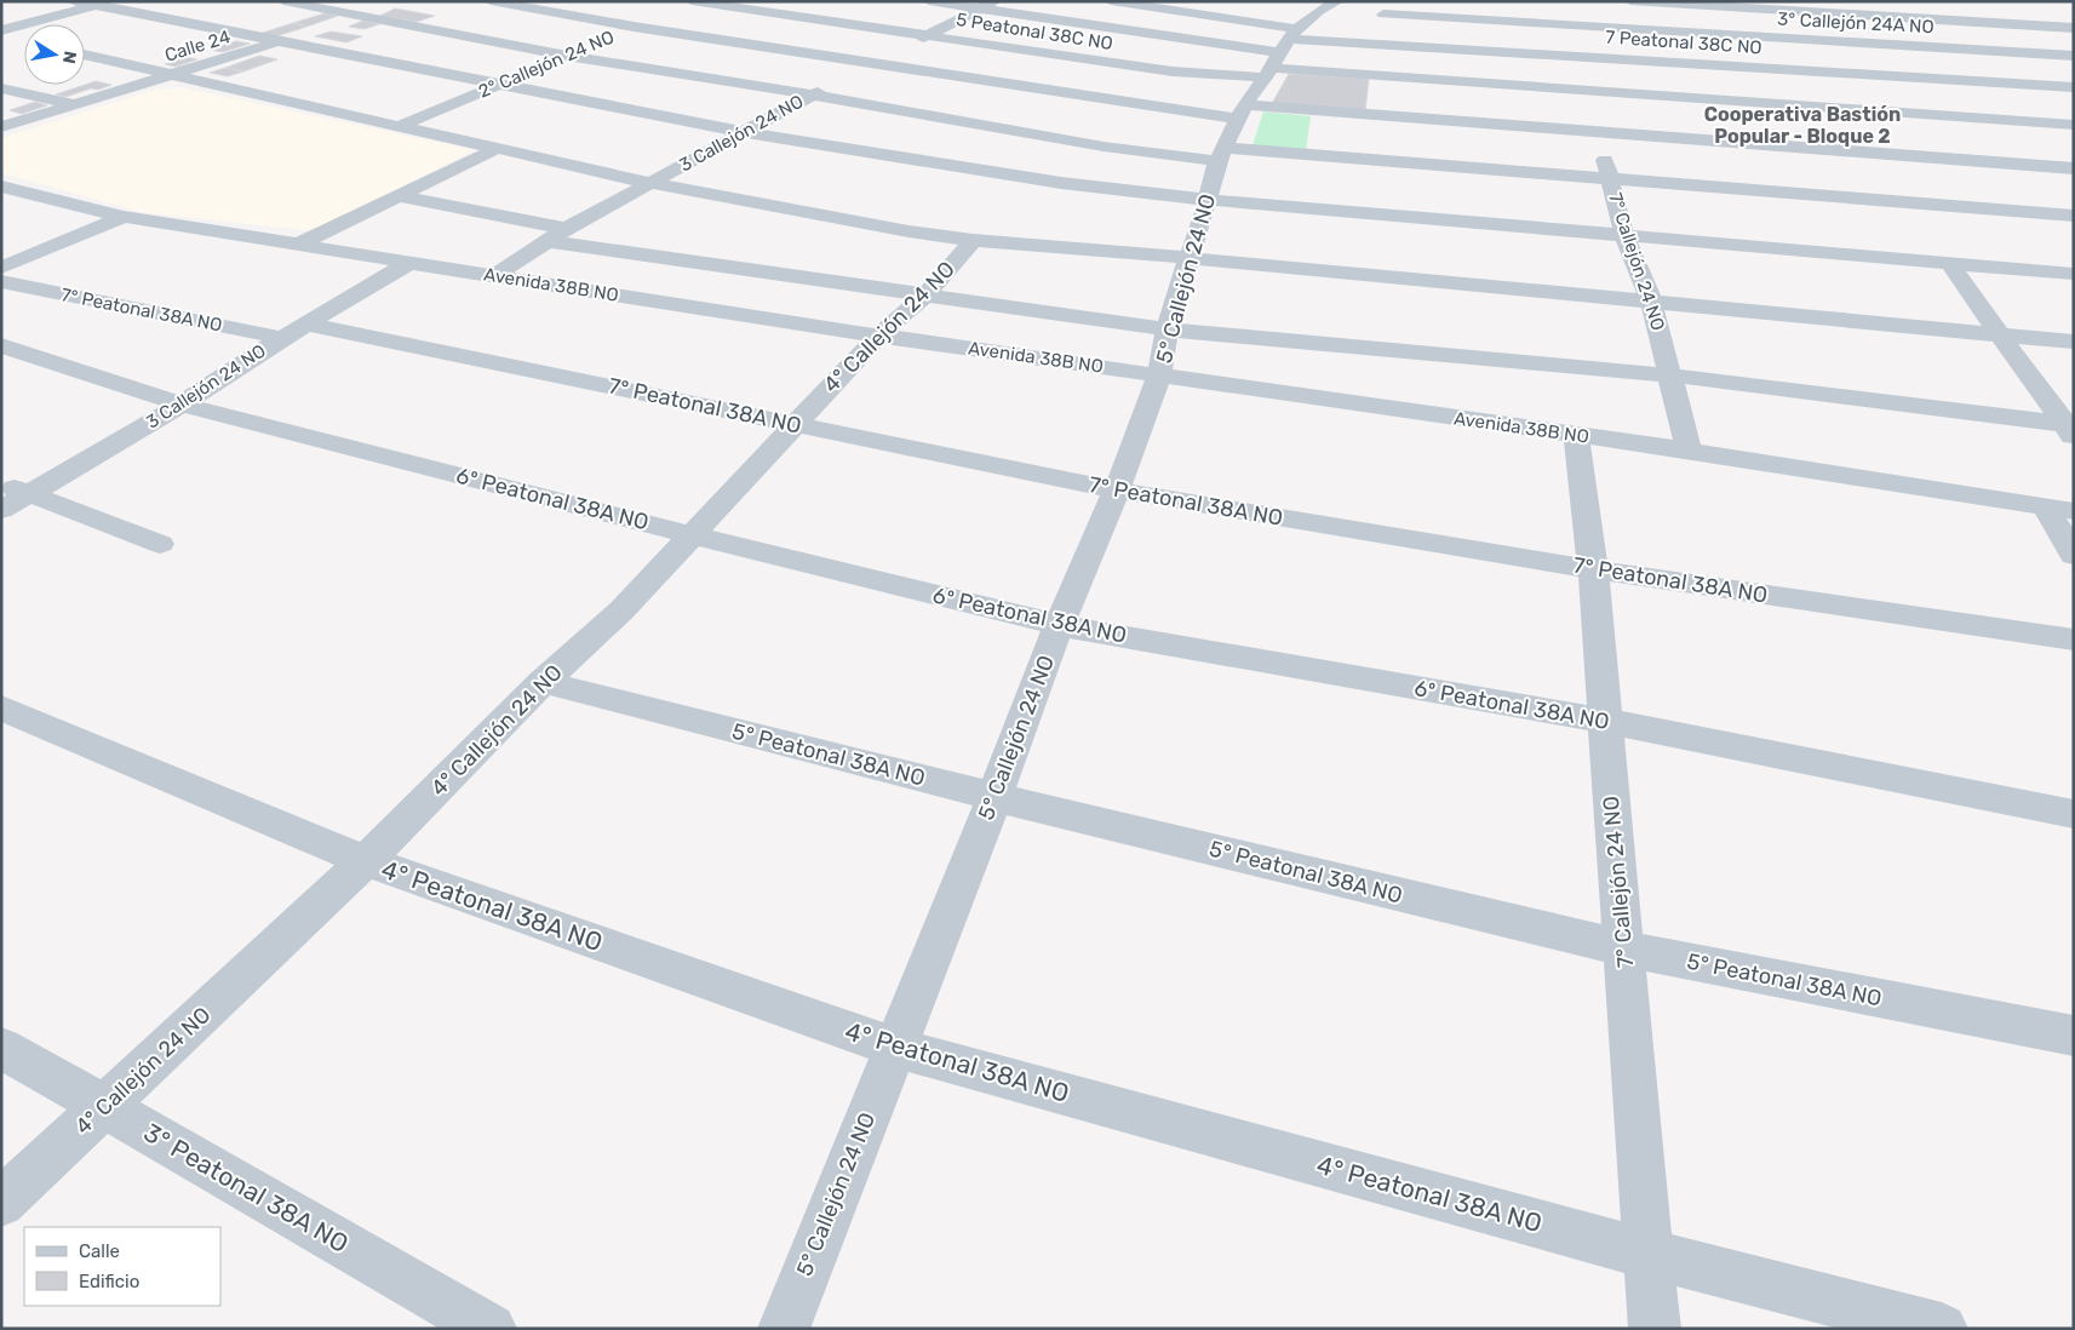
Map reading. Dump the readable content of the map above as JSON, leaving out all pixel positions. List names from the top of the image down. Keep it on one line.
{"streets":{"street":["3° Callejón 24A NO","5 Peatonal 38C NO","7 Peatonal 38C NO","Calle 24","2° Callejón 24 NO","3 Callejón 24 NO","7° Callejón 24 NO","5° Callejón 24 NO","Avenida 38B NO","7° Peatonal 38A NO","4° Callejón 24 NO","6º Peatonal 38A NO","5° Peatonal 38A NO","4° Peatonal 38A NO","3° Peatonal 38A NO"]},"crossings":[["3° Callejón 24A NO","7° Callejón 24 NO"],["5 Peatonal 38C NO","3 Callejón 24 NO"],["5 Peatonal 38C NO","5° Callejón 24 NO"],["7 Peatonal 38C NO","7° Callejón 24 NO"],["7 Peatonal 38C NO","5° Callejón 24 NO"],["3 Callejón 24 NO","Avenida 38B NO"],["3 Callejón 24 NO","7° Peatonal 38A NO"],["3 Callejón 24 NO","6º Peatonal 38A NO"],["7° Callejón 24 NO","Avenida 38B NO"],["7° Callejón 24 NO","7° Peatonal 38A NO"],["7° Callejón 24 NO","6º Peatonal 38A NO"],["7° Callejón 24 NO","5° Peatonal 38A NO"],["7° Callejón 24 NO","4° Peatonal 38A NO"],["5° Callejón 24 NO","Avenida 38B NO"],["5° Callejón 24 NO","7° Peatonal 38A NO"],["5° Callejón 24 NO","6º Peatonal 38A NO"],["5° Callejón 24 NO","5° Peatonal 38A NO"],["5° Callejón 24 NO","4° Peatonal 38A NO"],["Avenida 38B NO","4° Callejón 24 NO"],["7° Peatonal 38A NO","4° Callejón 24 NO"],["4° Callejón 24 NO","6º Peatonal 38A NO"],["4° Callejón 24 NO","5° Peatonal 38A NO"],["4° Callejón 24 NO","4° Peatonal 38A NO"],["4° Callejón 24 NO","3° Peatonal 38A NO"]],"districts":["Cooperativa Bastión Popular - Bloque 2"],"legend":["Calle","Edificio"],"north":"right"}
